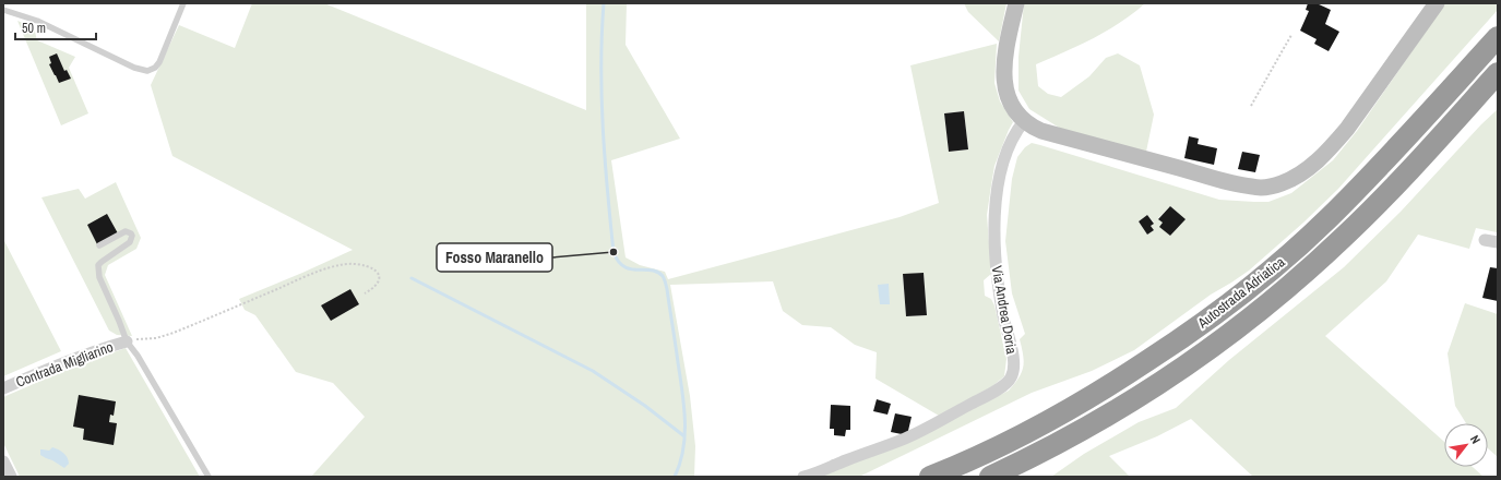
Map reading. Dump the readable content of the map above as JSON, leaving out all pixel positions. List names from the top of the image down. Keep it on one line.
{"streets":{"highway":["Autostrada Adriatica"],"street":["Via Andrea Doria","Contrada Migliarino"]},"places":["Fosso Maranello"],"scale_bar":"50 m","north":"top right"}
